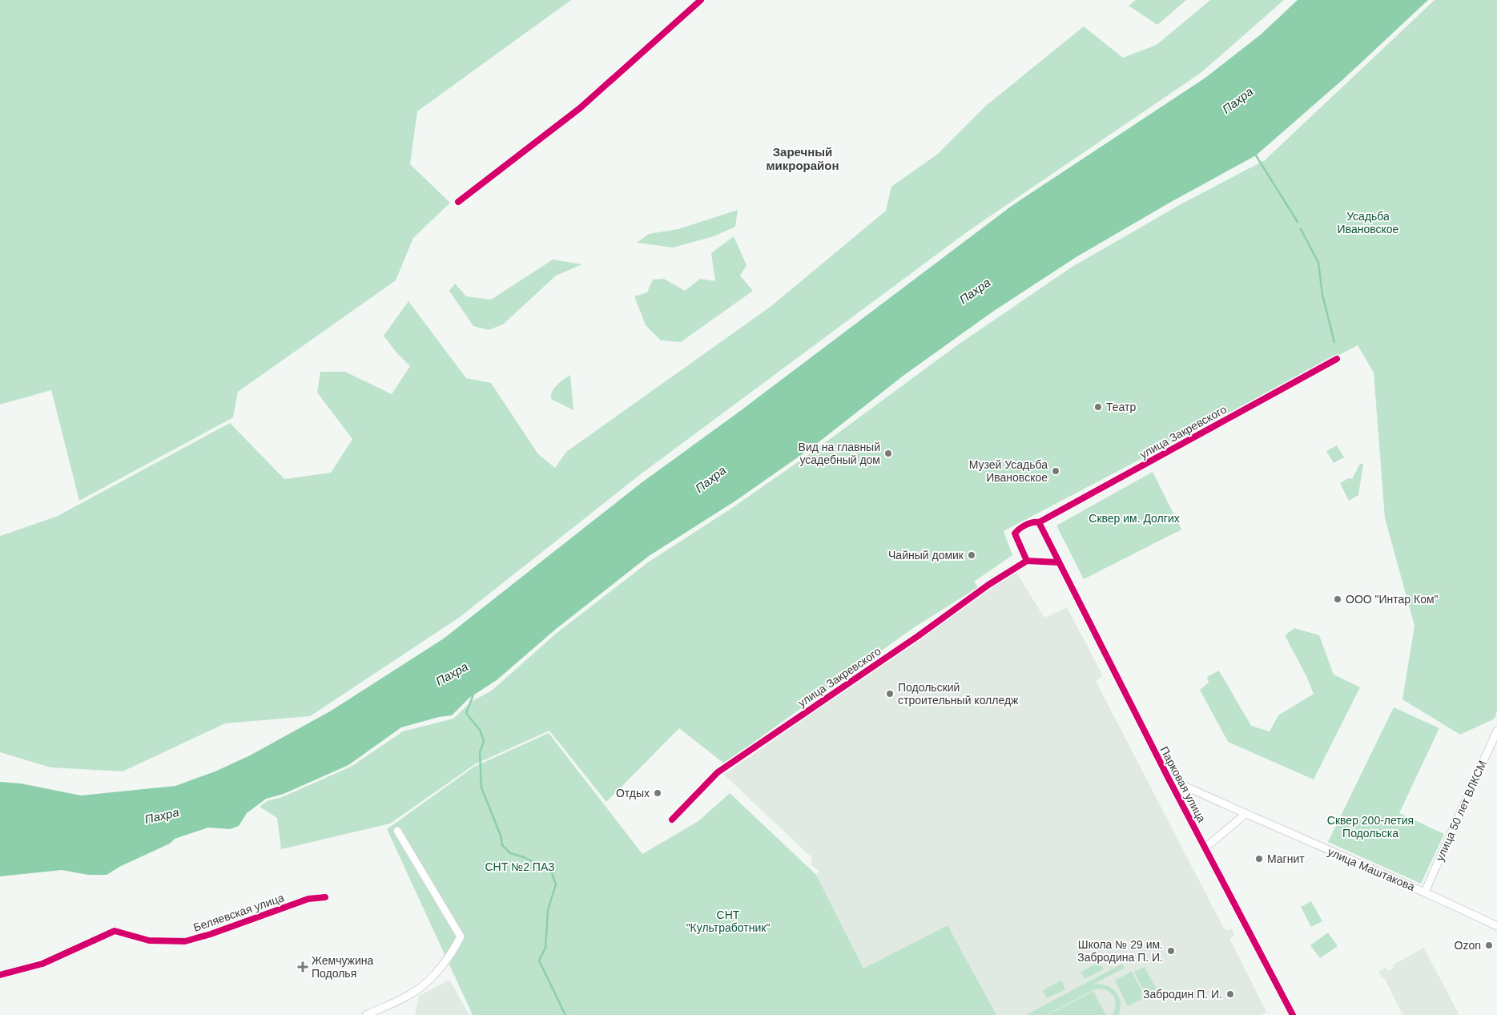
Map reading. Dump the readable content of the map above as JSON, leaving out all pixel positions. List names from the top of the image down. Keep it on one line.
{"streets":{"street":["улица Закревского","Парковая улица","улица 50 лет ВЛКСМ","улица Маштакова","Беляевская улица"]},"crossings":[["улица Закревского","Парковая улица"],["Парковая улица","улица Маштакова"],["улица 50 лет ВЛКСМ","улица Маштакова"]],"districts":["Заречный микрорайон"],"water":["Пахра"],"parks":["Усадьба Ивановское","Сквер им. Долгих","Сквер 200-летия Подольска","СНТ №2 ПАЗ","СНТ \"Культработник\""],"places":{"other":["Театр","Вид на главный усадебный дом","Музей Усадьба Ивановское","Чайный домик","ООО \"Интар Ком\"","Подольский строительный колледж","Отдых","Магнит","Ozon","Школа № 29 им. Забродина П. И.","Забродин П. И."],"health":["Жемчужина Подолья"]}}
